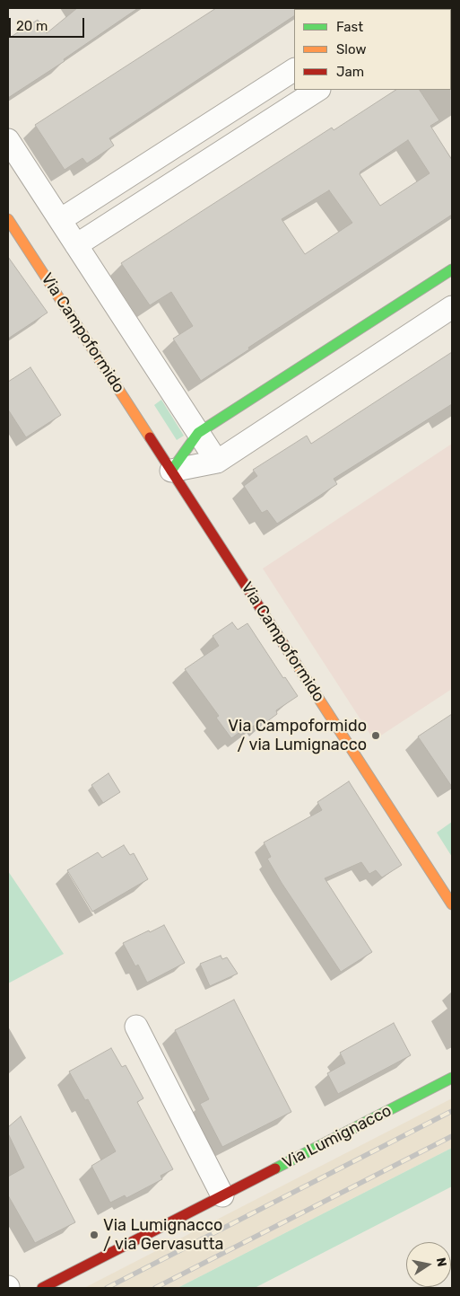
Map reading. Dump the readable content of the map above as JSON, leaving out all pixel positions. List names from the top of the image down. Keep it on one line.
{"streets":{"street":["Via Campoformido","Via Lumignacco"]},"places":["Via Campoformido / via Lumignacco","Via Lumignacco / via Gervasutta"],"legend":["Fast","Slow","Jam"],"scale_bar":"20 m","north":"right"}
